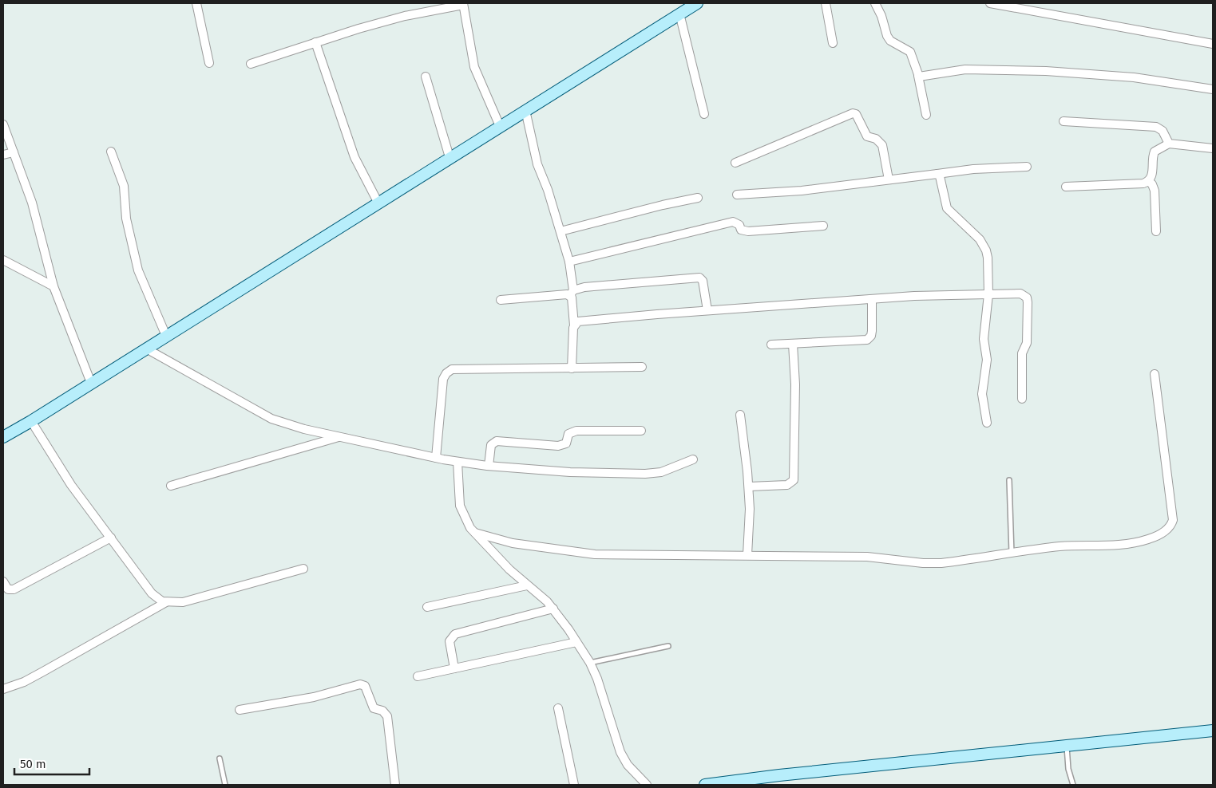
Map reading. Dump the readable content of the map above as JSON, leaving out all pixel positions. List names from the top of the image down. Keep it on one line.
{"scale_bar":"50 m"}
